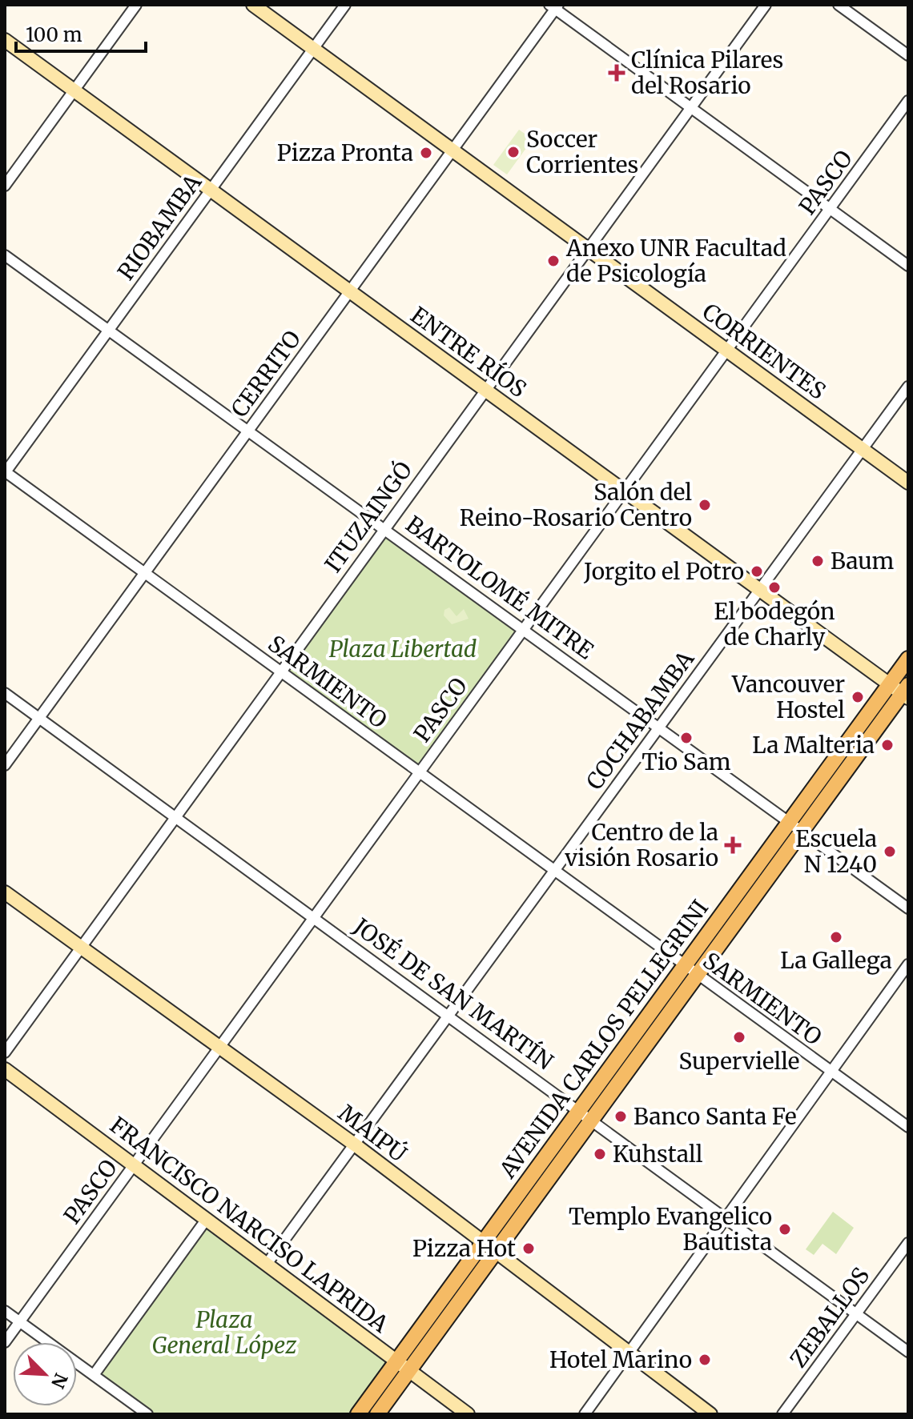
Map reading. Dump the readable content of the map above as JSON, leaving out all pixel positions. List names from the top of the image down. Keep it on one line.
{"streets":{"main road":["CORRIENTES","ENTRE RÍOS","AVENIDA CARLOS PELLEGRINI","MAIPÚ","FRANCISCO NARCISO LAPRIDA"],"street":["PASCO","RIOBAMBA","CERRITO","ITUZAINGÓ","BARTOLOMÉ MITRE","SARMIENTO","COCHABAMBA","JOSÉ DE SAN MARTÍN","ZEBALLOS"]},"crossings":[["PASCO","CORRIENTES"],["PASCO","ENTRE RÍOS"],["PASCO","BARTOLOMÉ MITRE"],["PASCO","SARMIENTO"],["PASCO","JOSÉ DE SAN MARTÍN"],["PASCO","MAIPÚ"],["PASCO","FRANCISCO NARCISO LAPRIDA"],["RIOBAMBA","CORRIENTES"],["RIOBAMBA","ENTRE RÍOS"],["RIOBAMBA","BARTOLOMÉ MITRE"],["RIOBAMBA","SARMIENTO"],["CORRIENTES","CERRITO"],["CORRIENTES","ITUZAINGÓ"],["CORRIENTES","COCHABAMBA"],["ENTRE RÍOS","CERRITO"],["ENTRE RÍOS","ITUZAINGÓ"],["ENTRE RÍOS","COCHABAMBA"],["ENTRE RÍOS","AVENIDA CARLOS PELLEGRINI"],["CERRITO","BARTOLOMÉ MITRE"],["CERRITO","SARMIENTO"],["CERRITO","JOSÉ DE SAN MARTÍN"],["ITUZAINGÓ","BARTOLOMÉ MITRE"],["ITUZAINGÓ","SARMIENTO"],["ITUZAINGÓ","JOSÉ DE SAN MARTÍN"],["ITUZAINGÓ","MAIPÚ"],["BARTOLOMÉ MITRE","COCHABAMBA"],["BARTOLOMÉ MITRE","AVENIDA CARLOS PELLEGRINI"],["SARMIENTO","COCHABAMBA"],["SARMIENTO","AVENIDA CARLOS PELLEGRINI"],["COCHABAMBA","JOSÉ DE SAN MARTÍN"],["COCHABAMBA","MAIPÚ"],["COCHABAMBA","FRANCISCO NARCISO LAPRIDA"],["JOSÉ DE SAN MARTÍN","AVENIDA CARLOS PELLEGRINI"],["JOSÉ DE SAN MARTÍN","ZEBALLOS"],["AVENIDA CARLOS PELLEGRINI","MAIPÚ"],["AVENIDA CARLOS PELLEGRINI","FRANCISCO NARCISO LAPRIDA"]],"parks":["Plaza Libertad","Plaza General López"],"places":{"health":["Clínica Pilares del Rosario","Centro de la visión Rosario"],"other":["Soccer Corrientes","Pizza Pronta","Anexo UNR Facultad de Psicología","Salón del Reino-Rosario Centro","Baum","Jorgito el Potro","El bodegón de Charly","Vancouver Hostel","Tio Sam","La Malteria","Escuela N 1240","La Gallega","Supervielle","Banco Santa Fe","Kuhstall","Templo Evangelico Bautista","Pizza Hot","Hotel Marino"]},"scale_bar":"100 m","north":"bottom right"}
